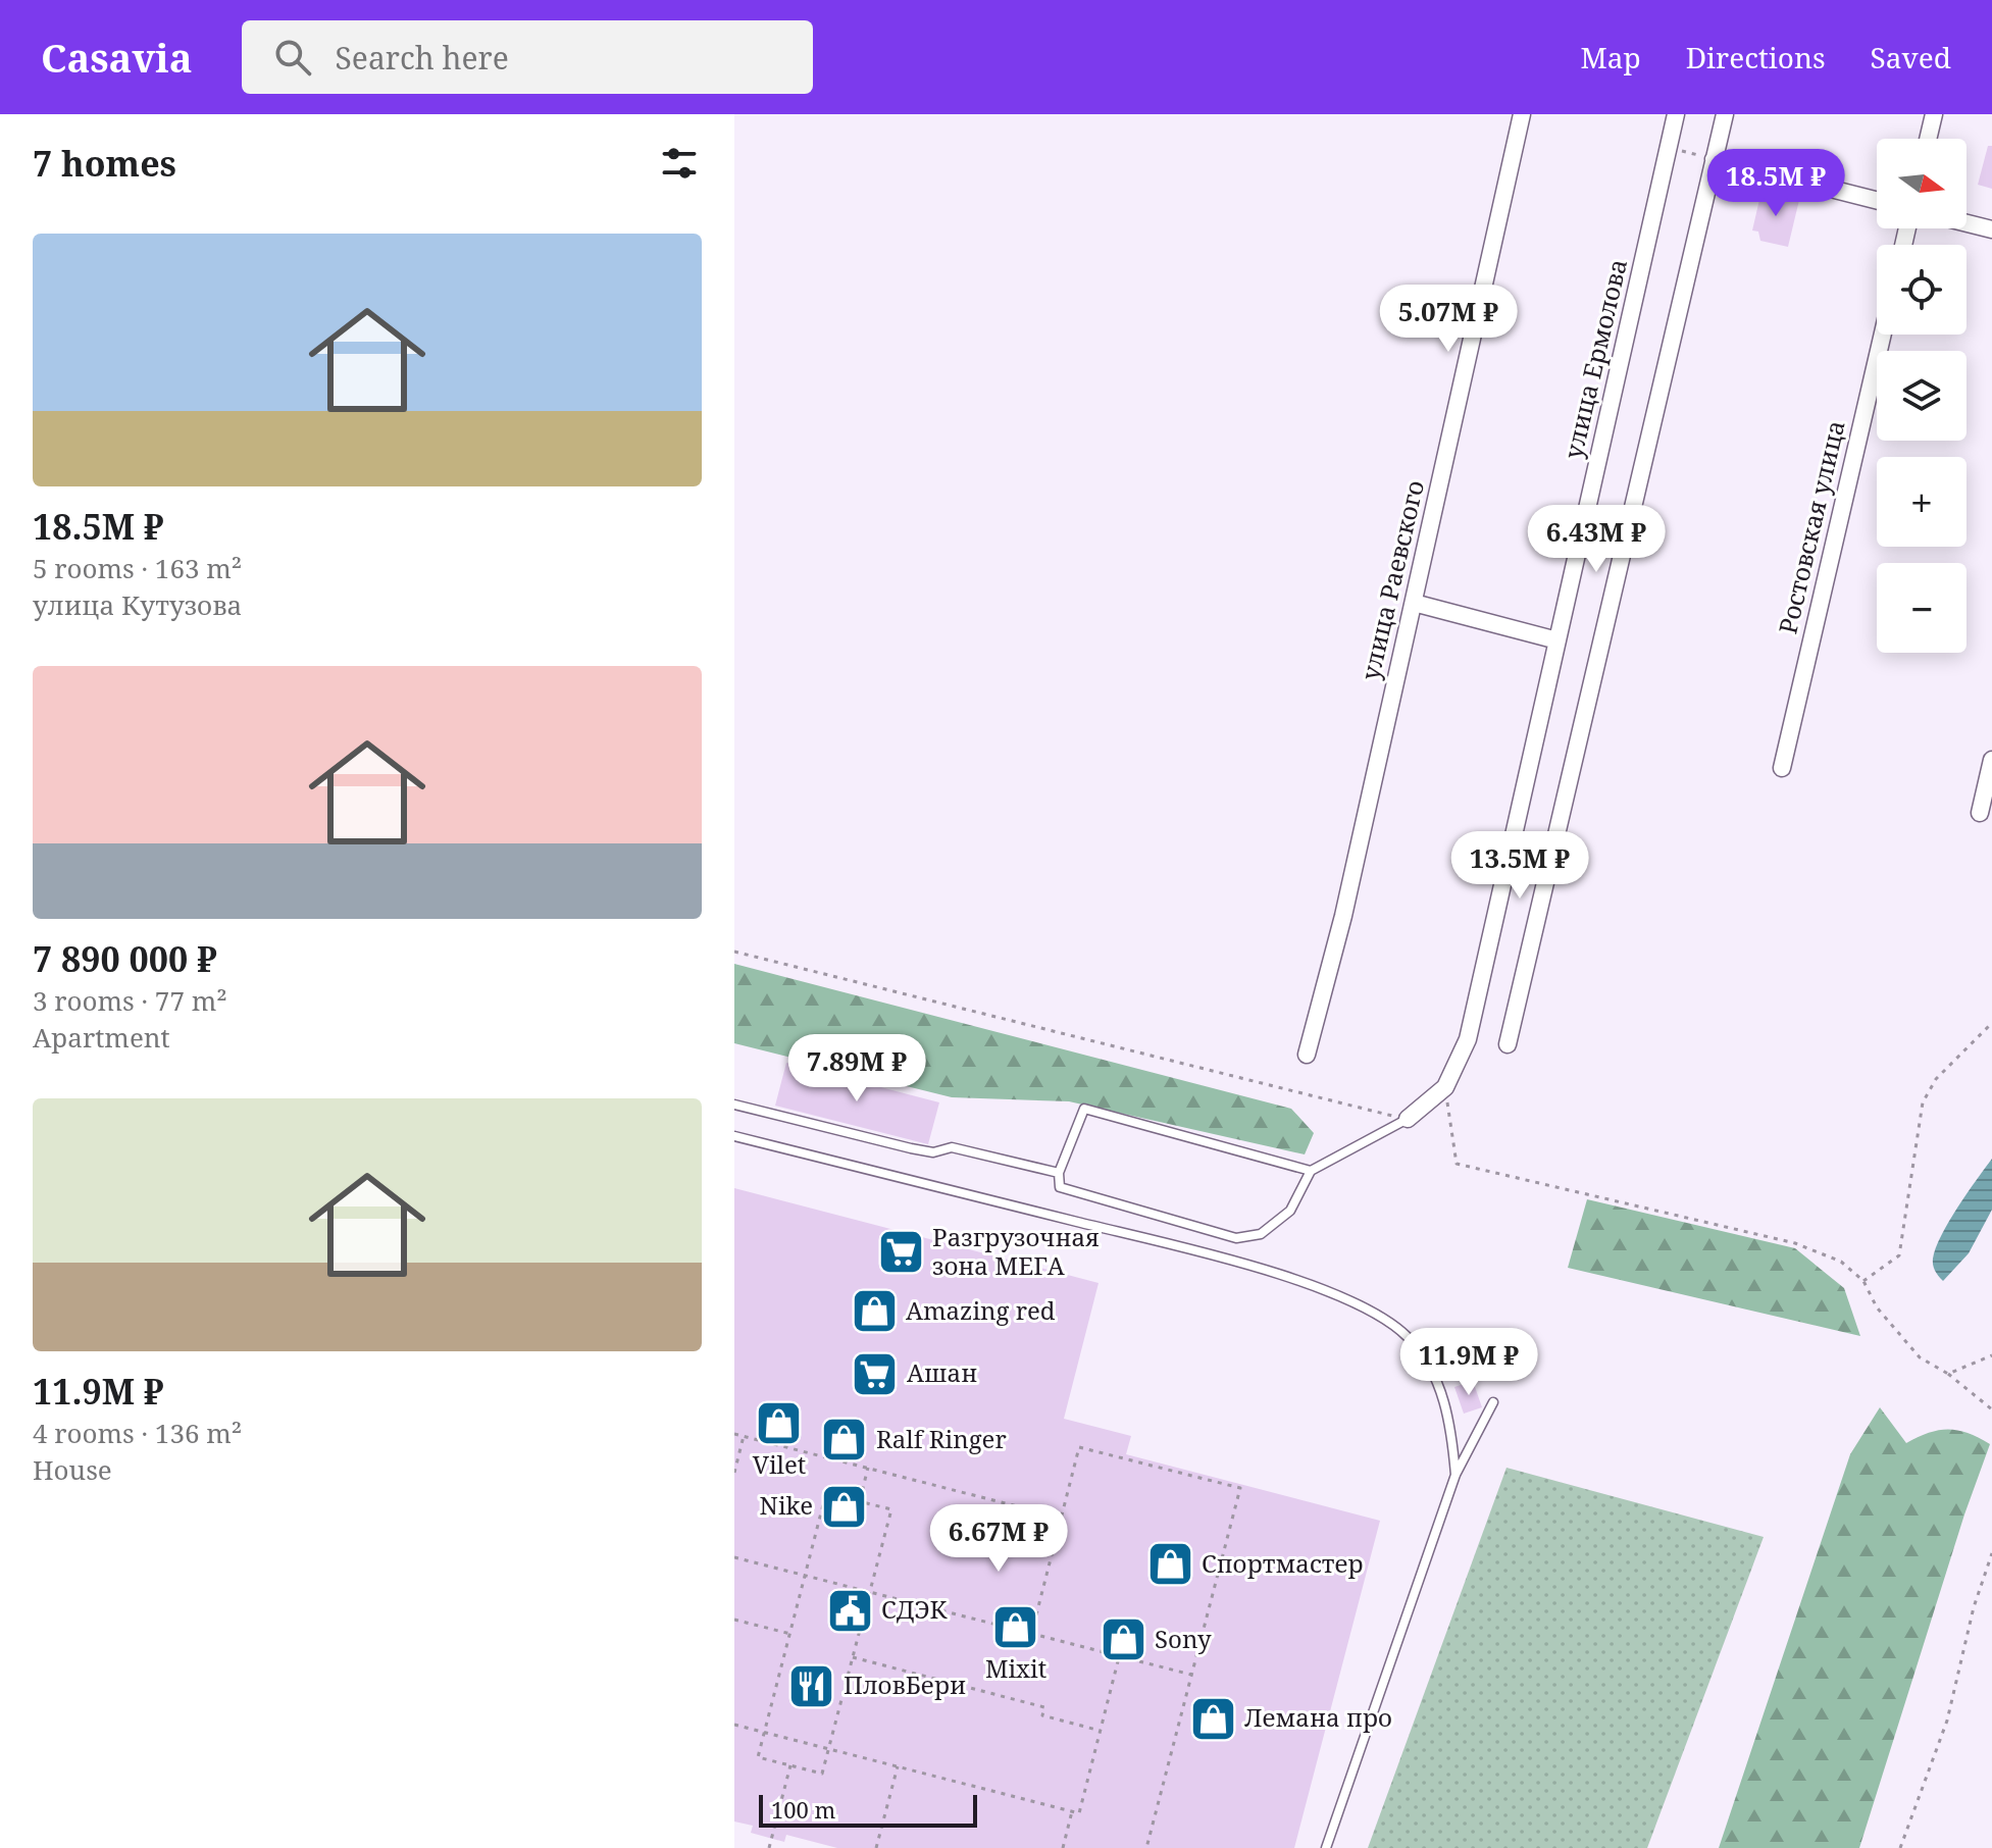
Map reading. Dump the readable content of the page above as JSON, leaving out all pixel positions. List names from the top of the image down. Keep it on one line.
{"streets":{"street":["улица Ермолова","Ростовская улица","улица Раевского"]},"places":{"supermarket":["Разгрузочная зона МЕГА","Ашан"],"shop":["Amazing red","Vilet","Ralf Ringer","Nike","Спортмастер","Mixit","Sony","Лемана про"],"public building":["СДЭК"],"restaurant":["ПловБери"]},"scale_bar":"100 m","north":"right","page":{"header":"Casavia","search":"Search here","nav":["Map","Directions","Saved"],"heading":"7 homes","map_buttons":["+","−"],"price":["18.5M ₽","5.07M ₽","6.43M ₽","13.5M ₽","7.89M ₽","11.9M ₽","6.67M ₽"],"list":[{"name":"18.5M ₽","note":"5 rooms · 163 m² · улица Кутузова"},{"name":"7 890 000 ₽","note":"3 rooms · 77 m² · Apartment"},{"name":"11.9M ₽","note":"4 rooms · 136 m² · House"}],"scale":"100 m"}}
